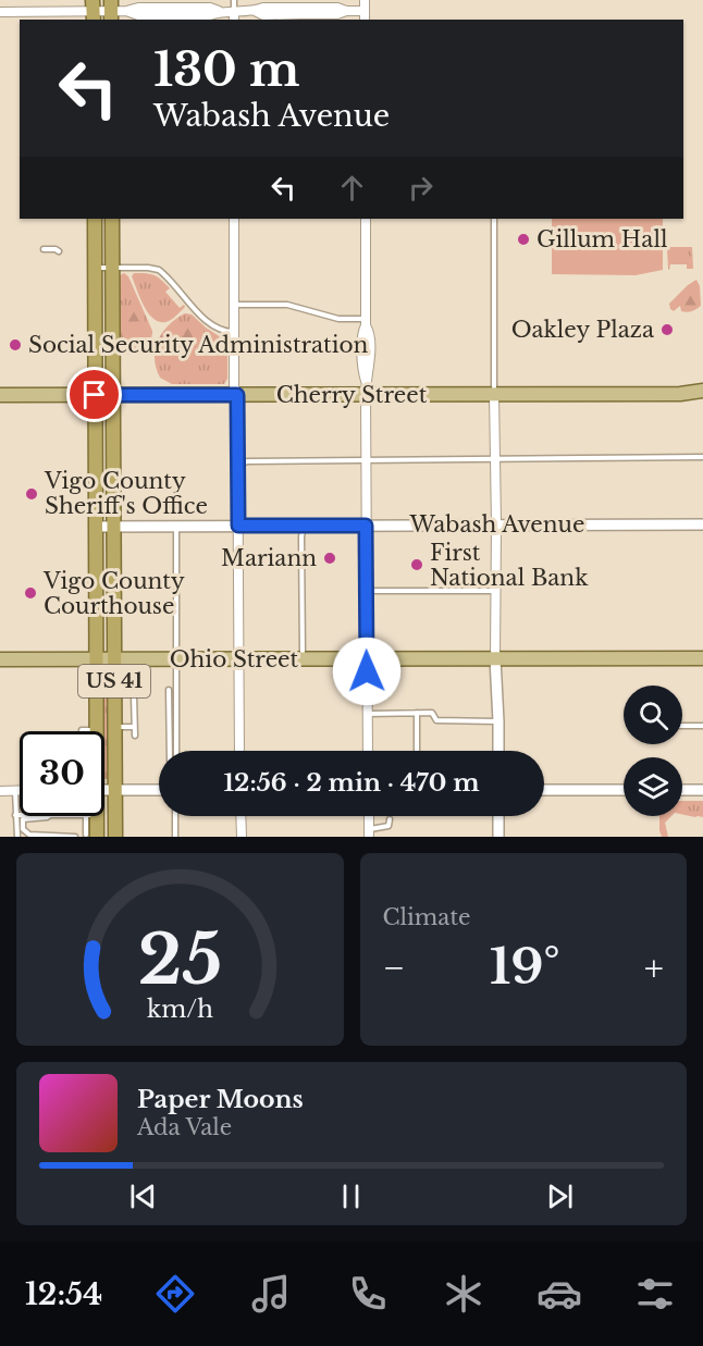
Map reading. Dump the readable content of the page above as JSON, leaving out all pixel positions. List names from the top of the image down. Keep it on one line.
{"streets":{"highway":["US 41"],"main road":["Cherry Street","Ohio Street"],"street":["Wabash Avenue"]},"crossings":[["Cherry Street","US 41"],["Wabash Avenue","US 41"],["Ohio Street","US 41"]],"places":["Gillum Hall","Oakley Plaza","Social Security Administration","Vigo County Sheriff's Office","Mariann","First National Bank","Vigo County Courthouse"],"page":{"turn":["130 m","Wabash Avenue"],"limit":"30","trip":"12:56 · 2 min · 470 m","tile":"Climate","heat":["−","19°","+"],"song":["Paper Moons","Ada Vale"],"tabs":"12:54","gauge":["25","km/h"]}}
